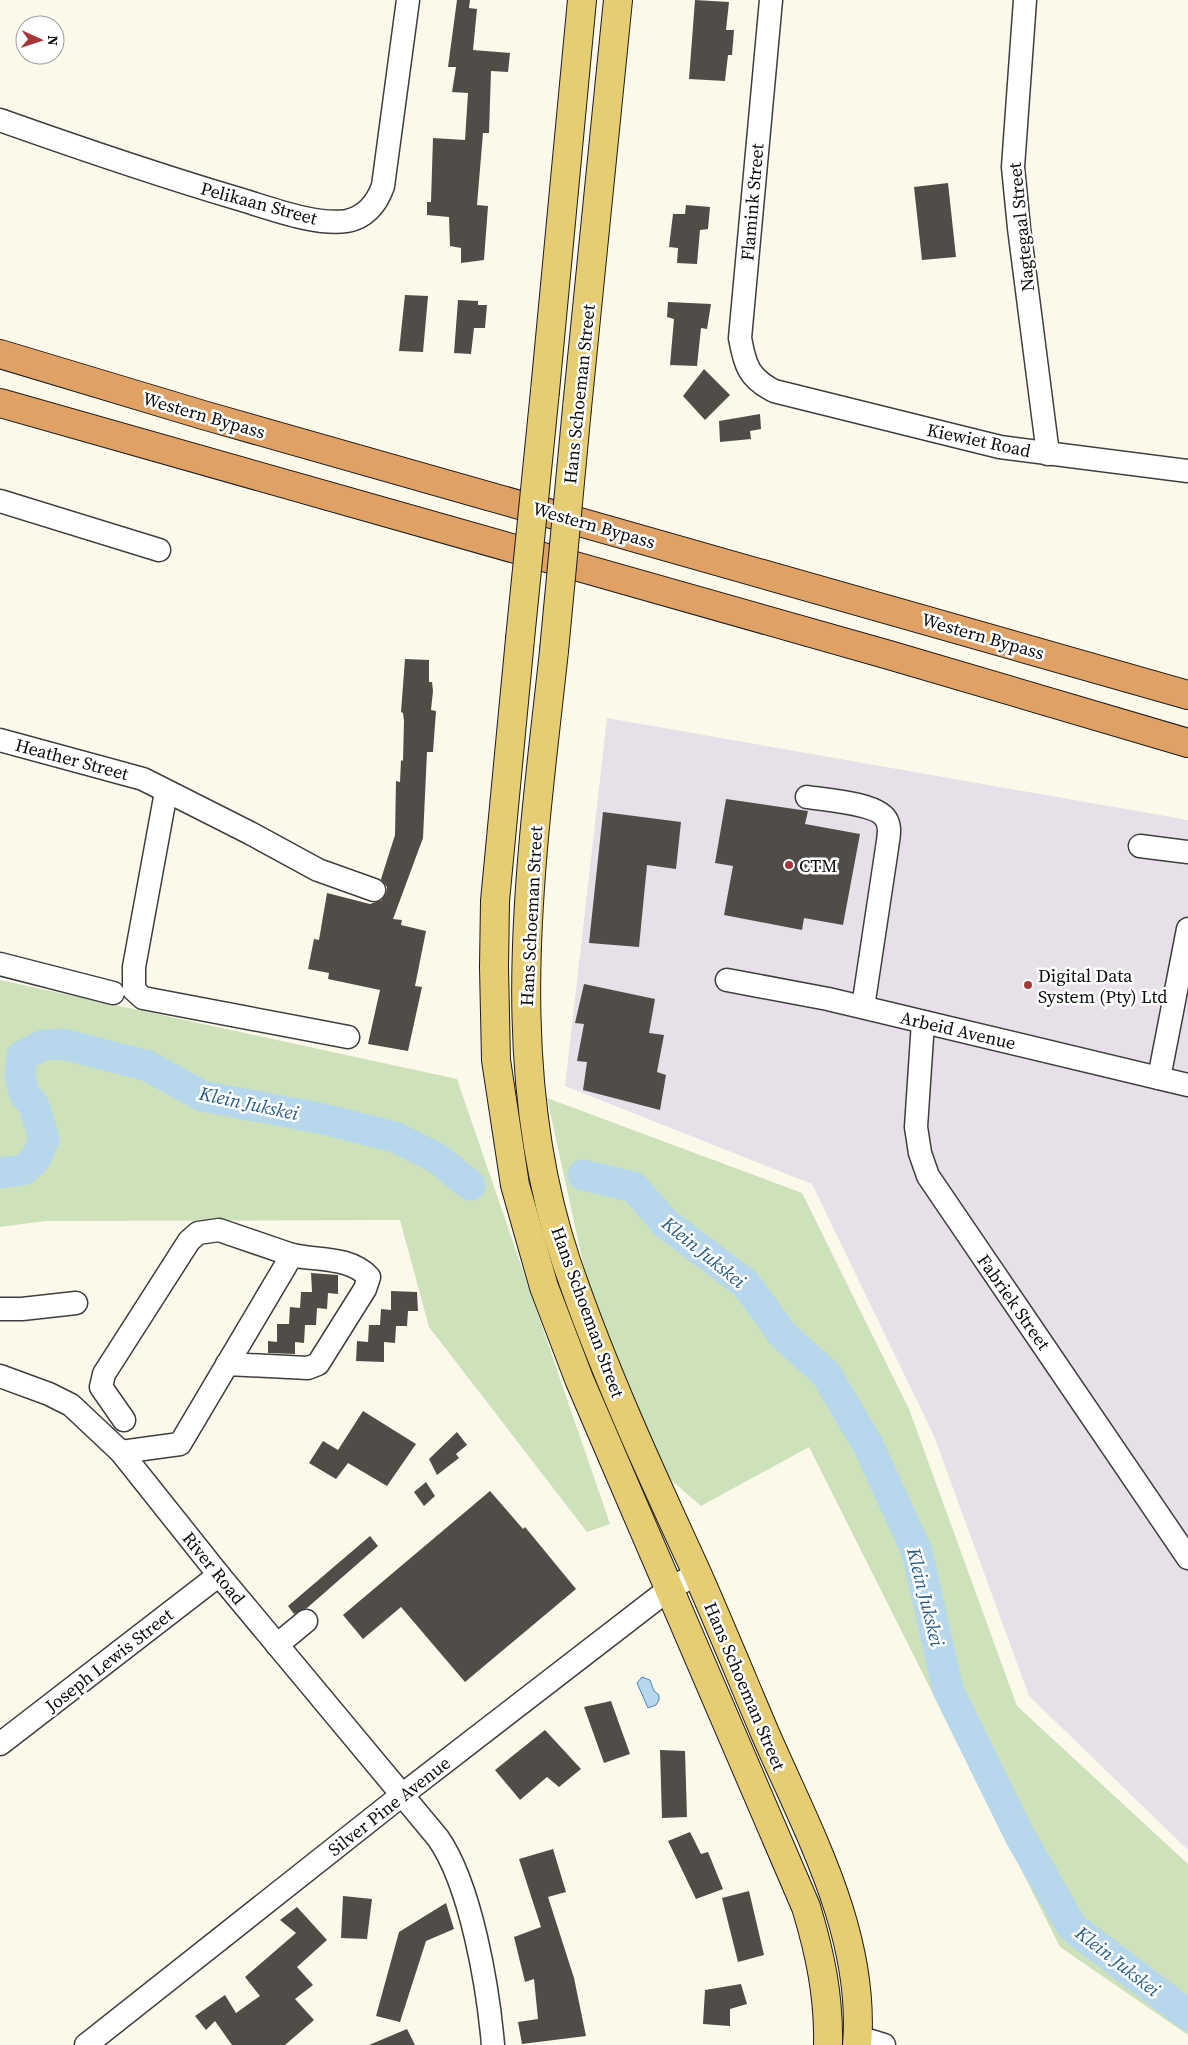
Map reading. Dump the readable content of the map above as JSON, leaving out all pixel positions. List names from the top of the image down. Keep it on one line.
{"streets":{"highway":["Western Bypass"],"main road":["Hans Schoeman Street"],"street":["Flamink Street","Pelikaan Street","Nagtegaal Street","Kiewiet Road","Heather Street","Arbeid Avenue","Fabriek Street","River Road","Joseph Lewis Street","Silver Pine Avenue"]},"crossings":[["Flamink Street","Kiewiet Road"],["Nagtegaal Street","Kiewiet Road"],["Hans Schoeman Street","Silver Pine Avenue"],["Arbeid Avenue","Fabriek Street"],["River Road","Joseph Lewis Street"],["River Road","Silver Pine Avenue"]],"water":["Klein Jukskei"],"places":["CTM","Digital Data System (Pty) Ltd"],"north":"right"}
